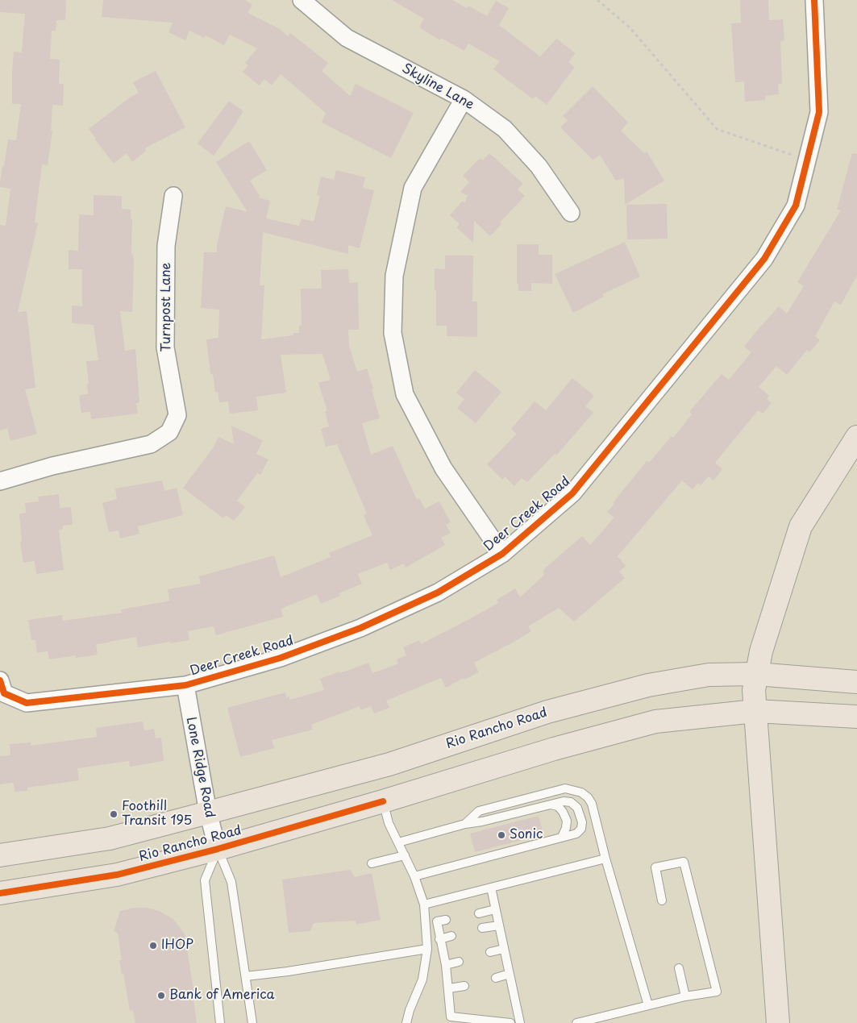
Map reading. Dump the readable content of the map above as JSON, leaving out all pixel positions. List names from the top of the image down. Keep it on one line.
{"streets":{"main road":["Rio Rancho Road"],"street":["Skyline Lane","Turnpost Lane","Deer Creek Road","Lone Ridge Road"]},"crossings":[["Deer Creek Road","Lone Ridge Road"],["Rio Rancho Road","Lone Ridge Road"]],"places":["Foothill Transit 195","Sonic","IHOP","Bank of America"]}
